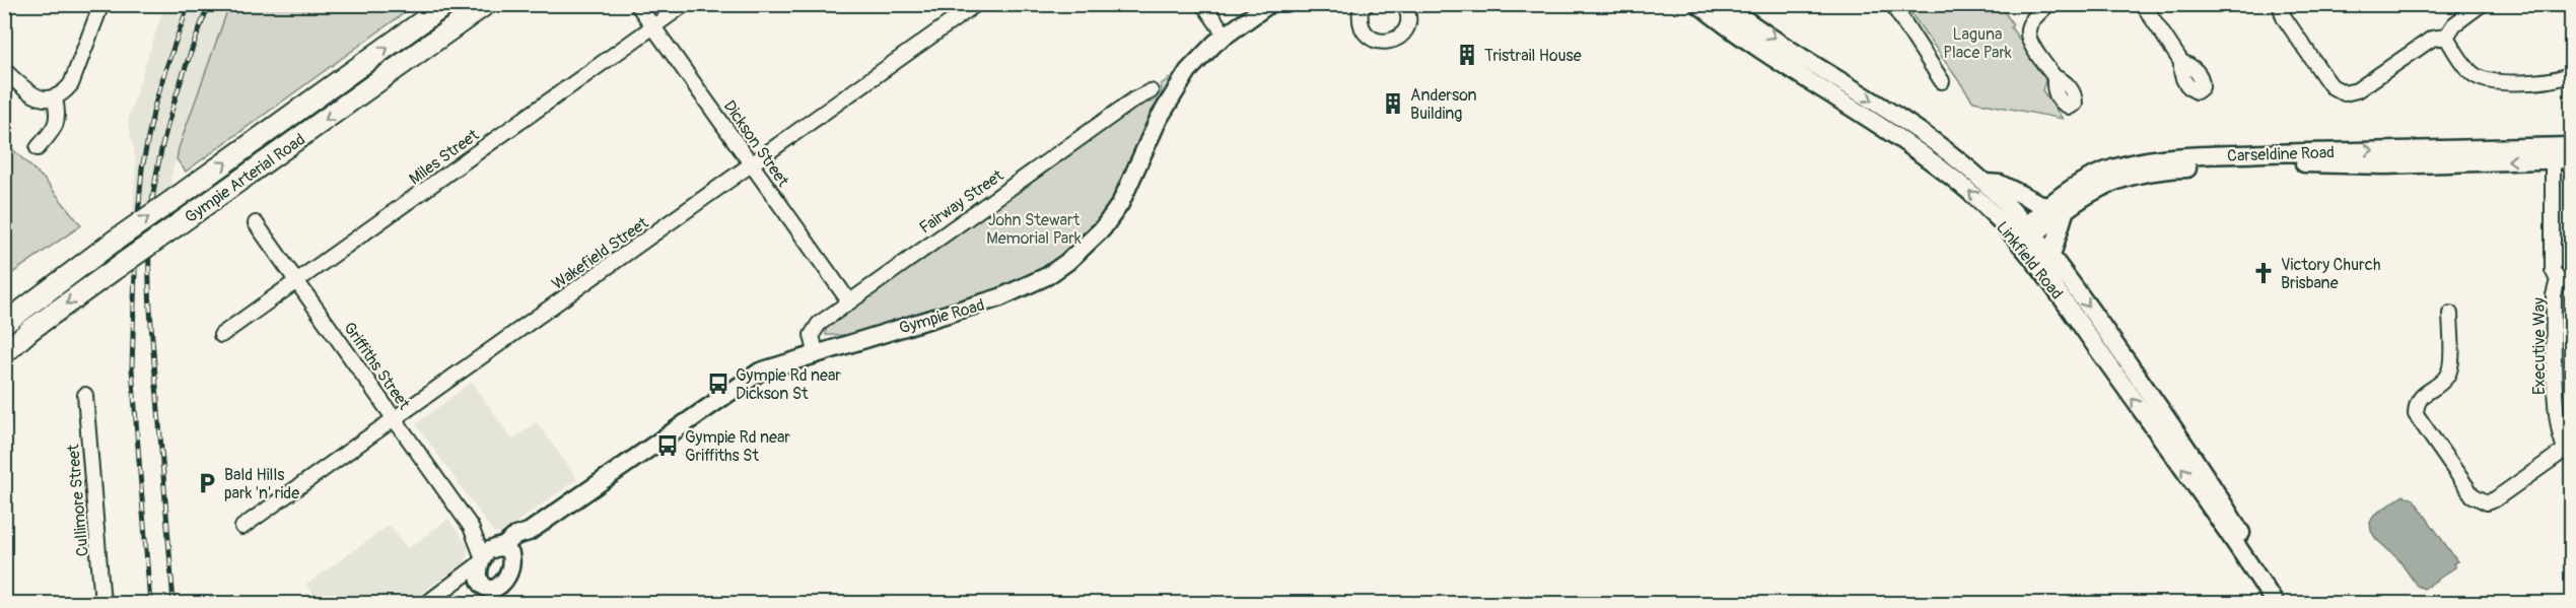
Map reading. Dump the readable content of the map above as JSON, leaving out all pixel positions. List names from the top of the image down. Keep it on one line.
{"streets":{"highway":["Gympie Arterial Road"],"main road":["Carseldine Road","Linkfield Road","Gympie Road"],"street":["Dickson Street","Miles Street","Fairway Street","Wakefield Street","Executive Way","Griffiths Street","Cullimore Street"]},"crossings":[["Dickson Street","Miles Street"],["Dickson Street","Fairway Street"],["Dickson Street","Wakefield Street"],["Carseldine Road","Linkfield Road"],["Carseldine Road","Executive Way"],["Miles Street","Griffiths Street"],["Fairway Street","Gympie Road"],["Wakefield Street","Griffiths Street"],["Gympie Road","Griffiths Street"]],"parks":["Laguna Place Park","John Stewart Memorial Park"],"places":{"building":["Tristrail House","Anderson Building"],"church":["Victory Church Brisbane"],"bus stop":["Gympie Rd near Dickson St","Gympie Rd near Griffiths St"],"parking":["Bald Hills park 'n' ride"]}}
